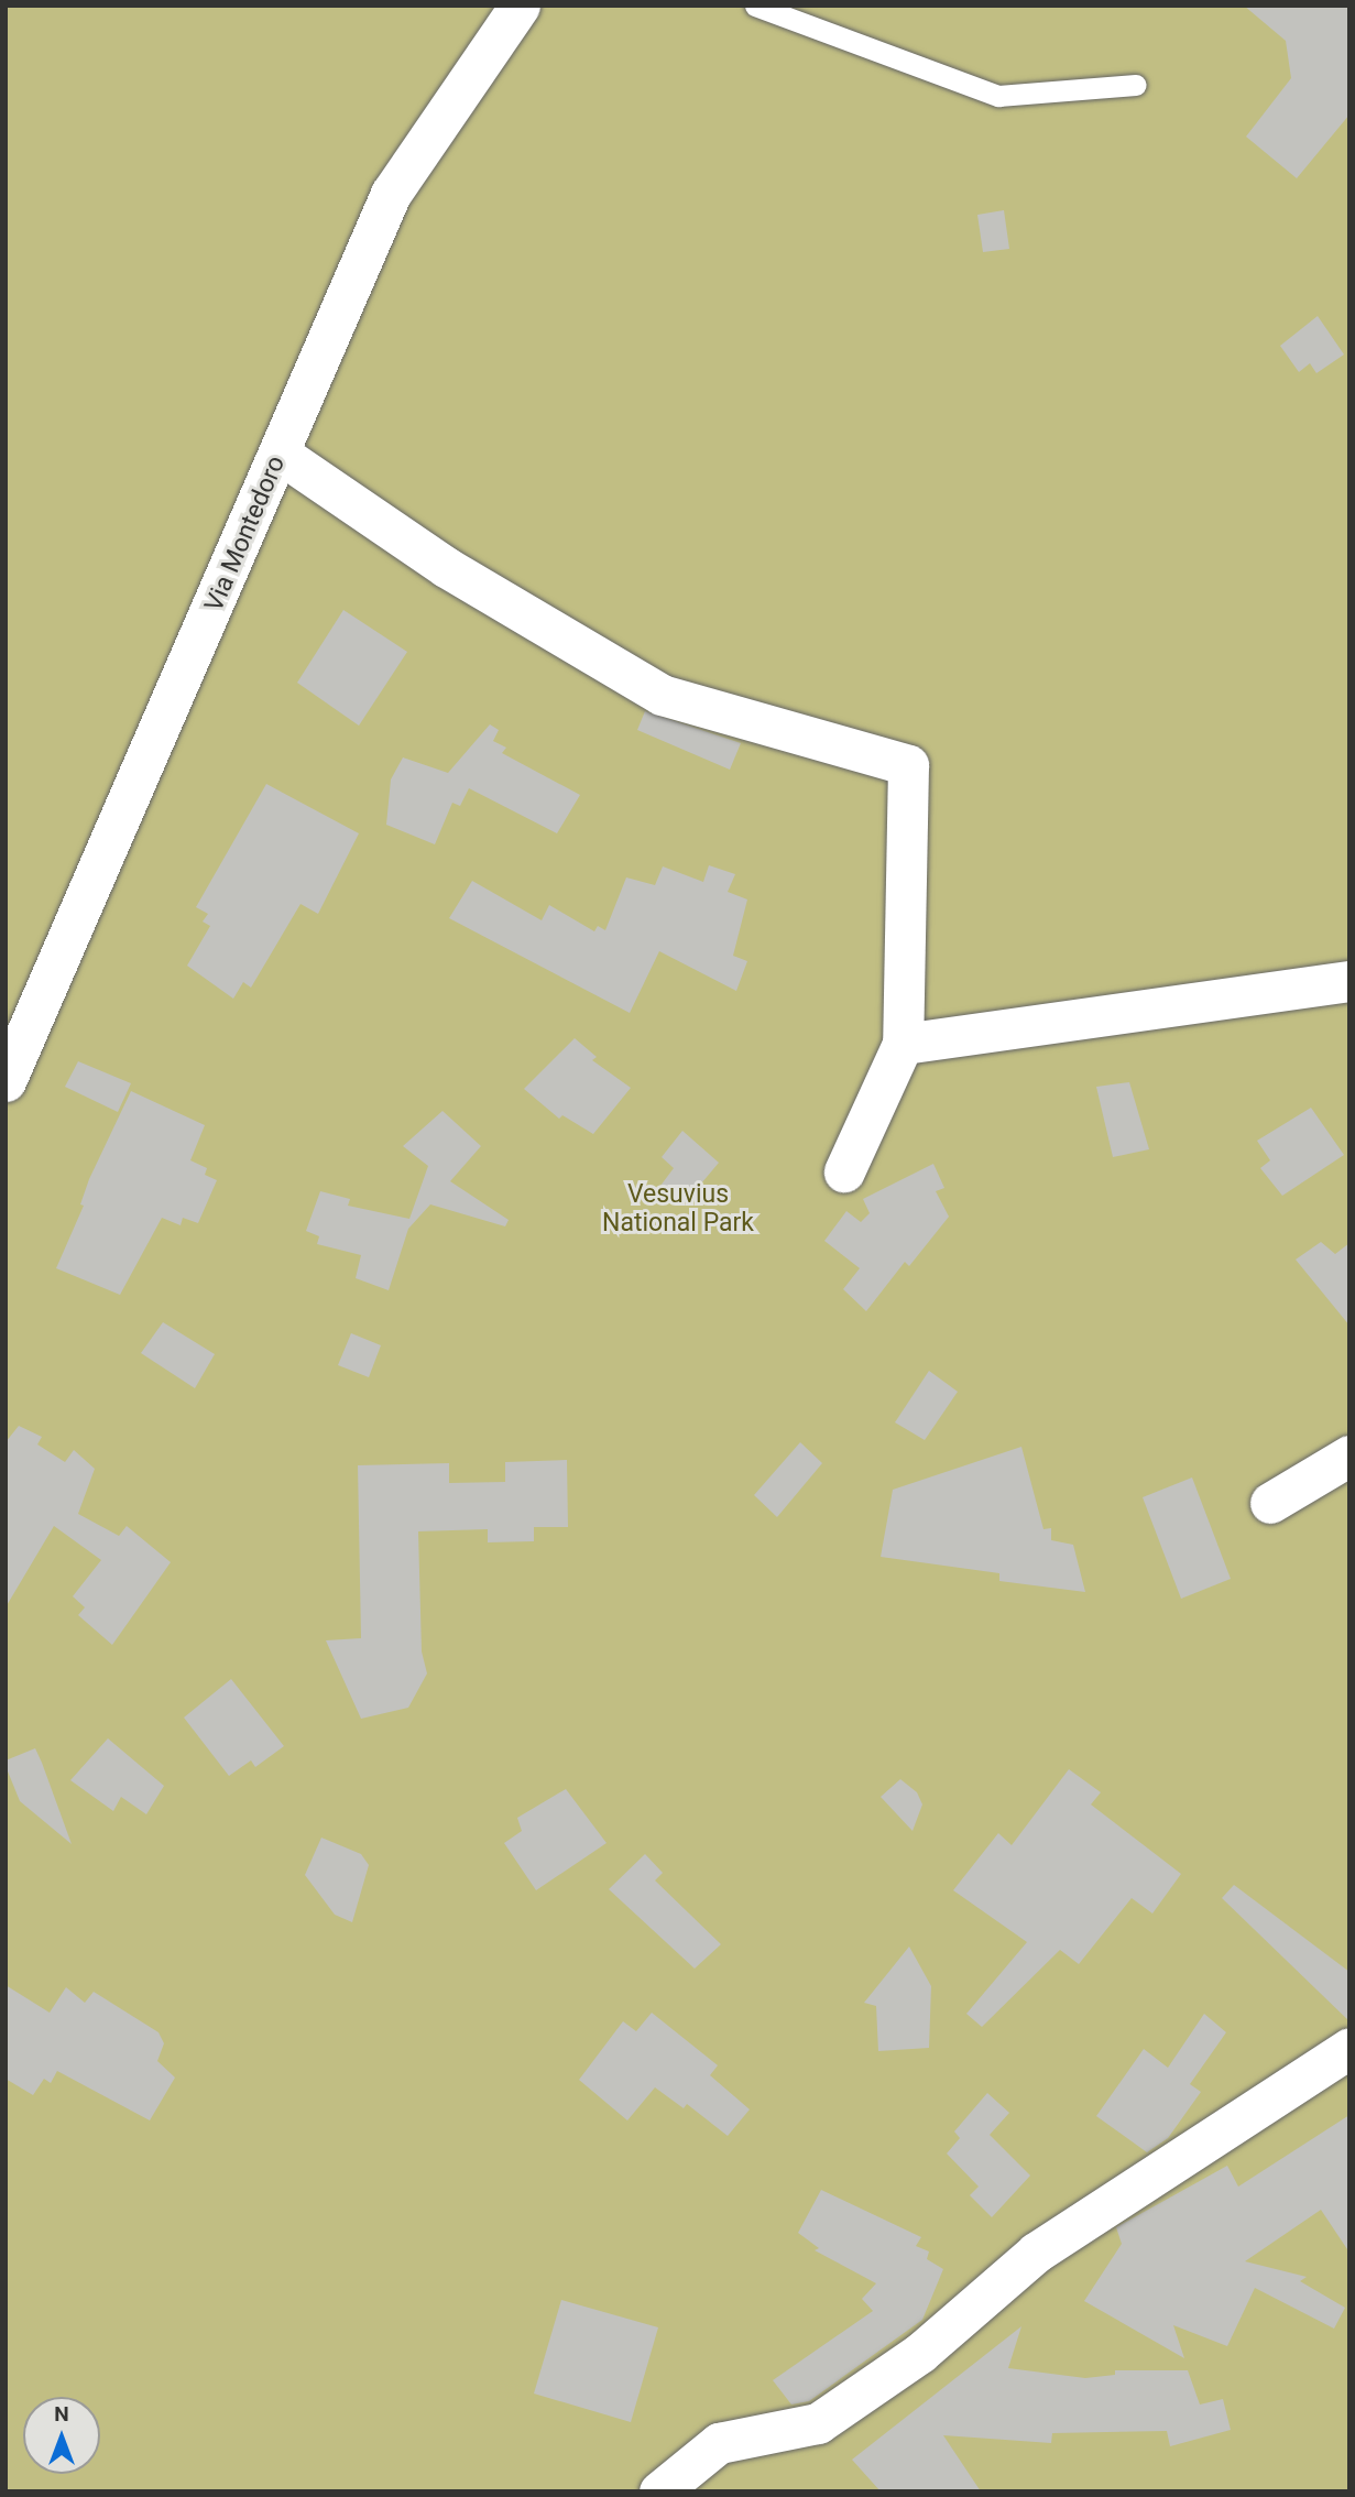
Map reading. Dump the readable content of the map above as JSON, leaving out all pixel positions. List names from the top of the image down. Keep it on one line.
{"streets":{"street":["Via Montedoro"]},"parks":["Vesuvius National Park"],"north":"top"}
